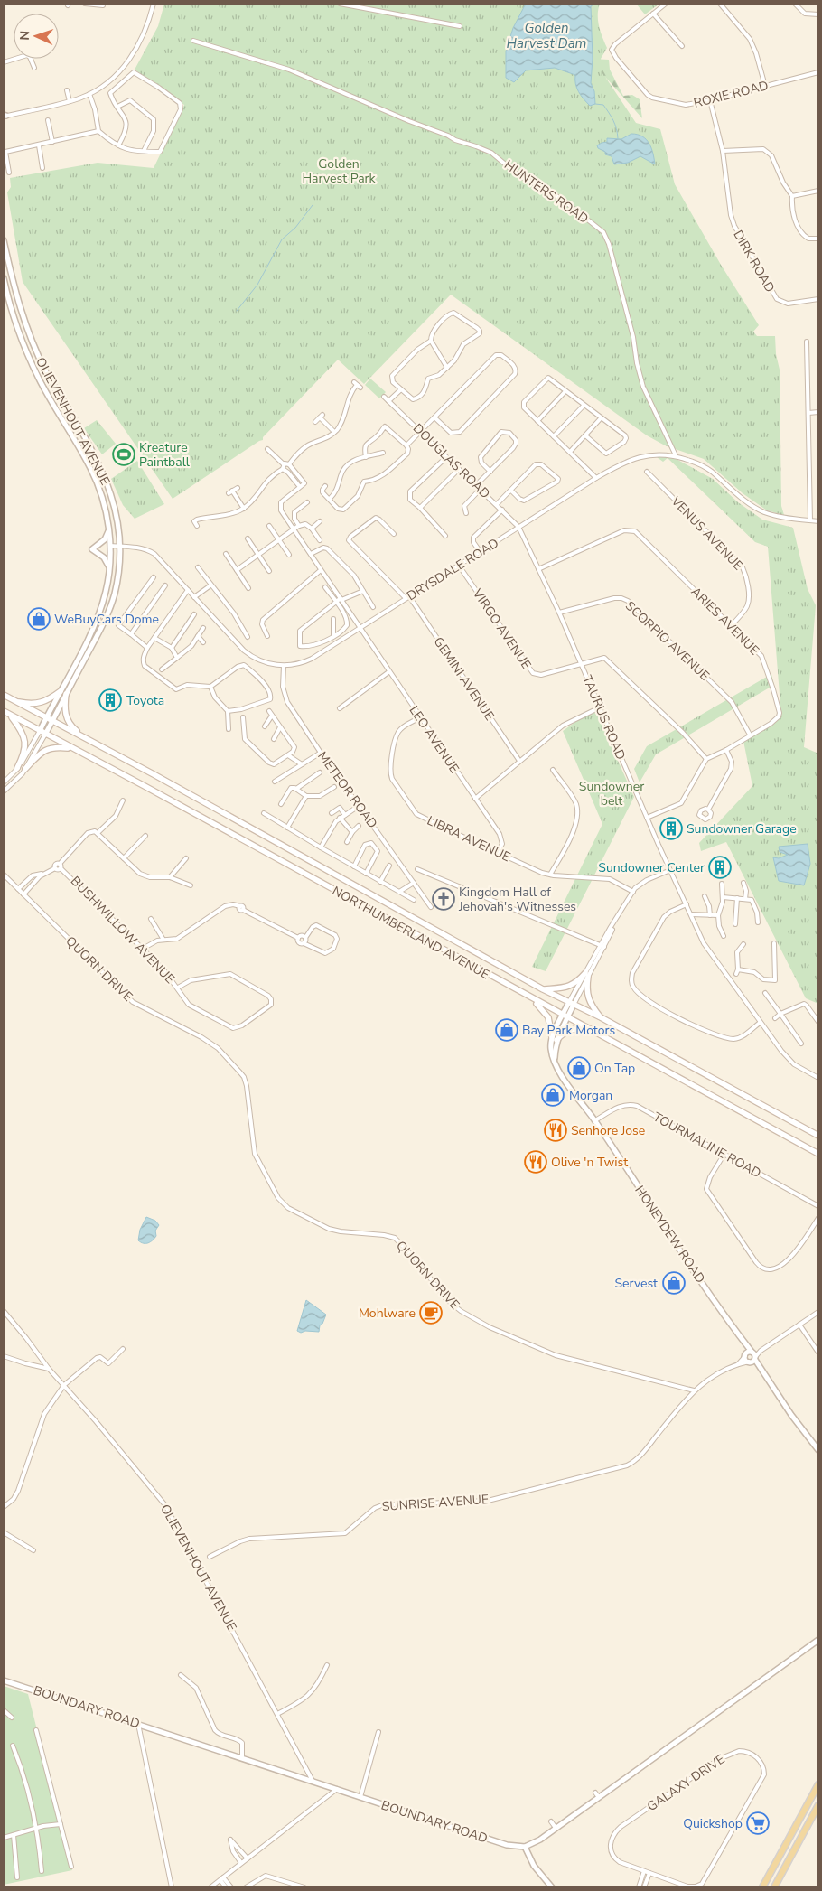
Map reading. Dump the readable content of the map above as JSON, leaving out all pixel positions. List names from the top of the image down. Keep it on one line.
{"streets":{"main road":["NORTHUMBERLAND AVENUE"],"street":["ROXIE ROAD","HUNTERS ROAD","DIRK ROAD","OLIEVENHOUT AVENUE","DOUGLAS ROAD","VENUS AVENUE","DRYSDALE ROAD","ARIES AVENUE","VIRGO AVENUE","SCORPIO AVENUE","GEMINI AVENUE","TAURUS ROAD","LEO AVENUE","METEOR ROAD","LIBRA AVENUE","BUSHWILLOW AVENUE","QUORN DRIVE","TOURMALINE ROAD","HONEYDEW ROAD","SUNRISE AVENUE","BOUNDARY ROAD","GALAXY DRIVE"]},"crossings":[["ROXIE ROAD","DIRK ROAD"],["HUNTERS ROAD","DRYSDALE ROAD"],["OLIEVENHOUT AVENUE","DRYSDALE ROAD"],["OLIEVENHOUT AVENUE","NORTHUMBERLAND AVENUE"],["OLIEVENHOUT AVENUE","BOUNDARY ROAD"],["DOUGLAS ROAD","DRYSDALE ROAD"],["DOUGLAS ROAD","TAURUS ROAD"],["VENUS AVENUE","ARIES AVENUE"],["DRYSDALE ROAD","VIRGO AVENUE"],["DRYSDALE ROAD","GEMINI AVENUE"],["DRYSDALE ROAD","TAURUS ROAD"],["DRYSDALE ROAD","LEO AVENUE"],["DRYSDALE ROAD","METEOR ROAD"],["ARIES AVENUE","SCORPIO AVENUE"],["ARIES AVENUE","TAURUS ROAD"],["VIRGO AVENUE","TAURUS ROAD"],["SCORPIO AVENUE","TAURUS ROAD"],["LEO AVENUE","LIBRA AVENUE"],["QUORN DRIVE","SUNRISE AVENUE"],["TOURMALINE ROAD","HONEYDEW ROAD"],["HONEYDEW ROAD","SUNRISE AVENUE"]],"water":["Golden Harvest Dam"],"parks":["Golden Harvest Park","Sundowner belt"],"places":{"sports":["Kreature Paintball"],"shop":["WeBuyCars Dome","Bay Park Motors","On Tap","Morgan","Servest"],"building":["Toyota","Sundowner Garage","Sundowner Center"],"church":["Kingdom Hall of Jehovah's Witnesses"],"restaurant":["Senhore Jose","Olive 'n Twist"],"cafe":["Mohlware"],"supermarket":["Quickshop"]},"north":"left"}
